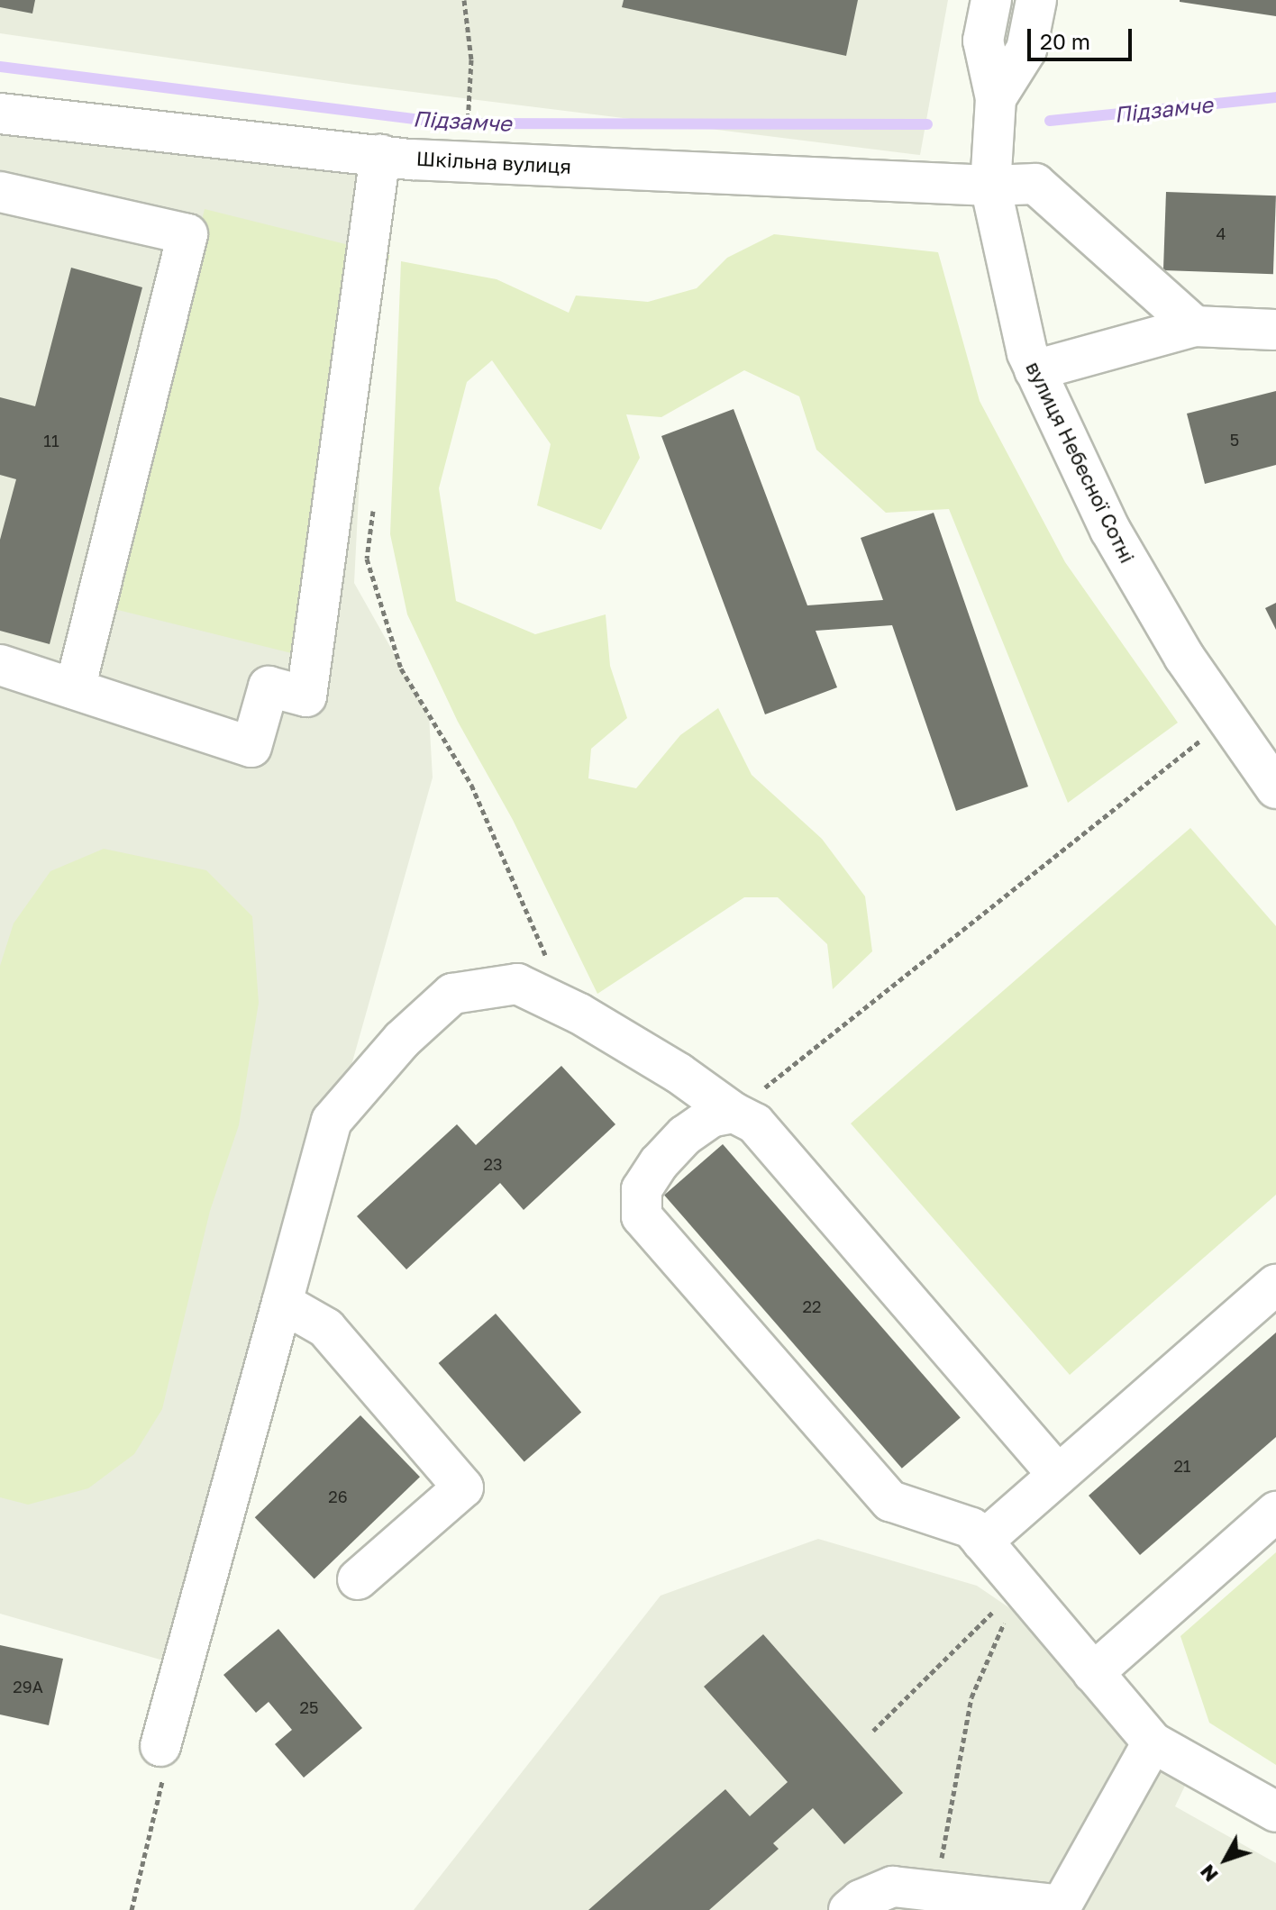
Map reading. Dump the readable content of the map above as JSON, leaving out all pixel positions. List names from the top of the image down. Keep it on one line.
{"streets":{"street":["Шкільна вулиця","вулиця Небесної Сотні"]},"crossings":[["Шкільна вулиця","вулиця Небесної Сотні"]],"water":["Підзамче"],"house_numbers":["4","5","11","23","22","21","26","29А","25"],"scale_bar":"20 m","north":"bottom left"}
